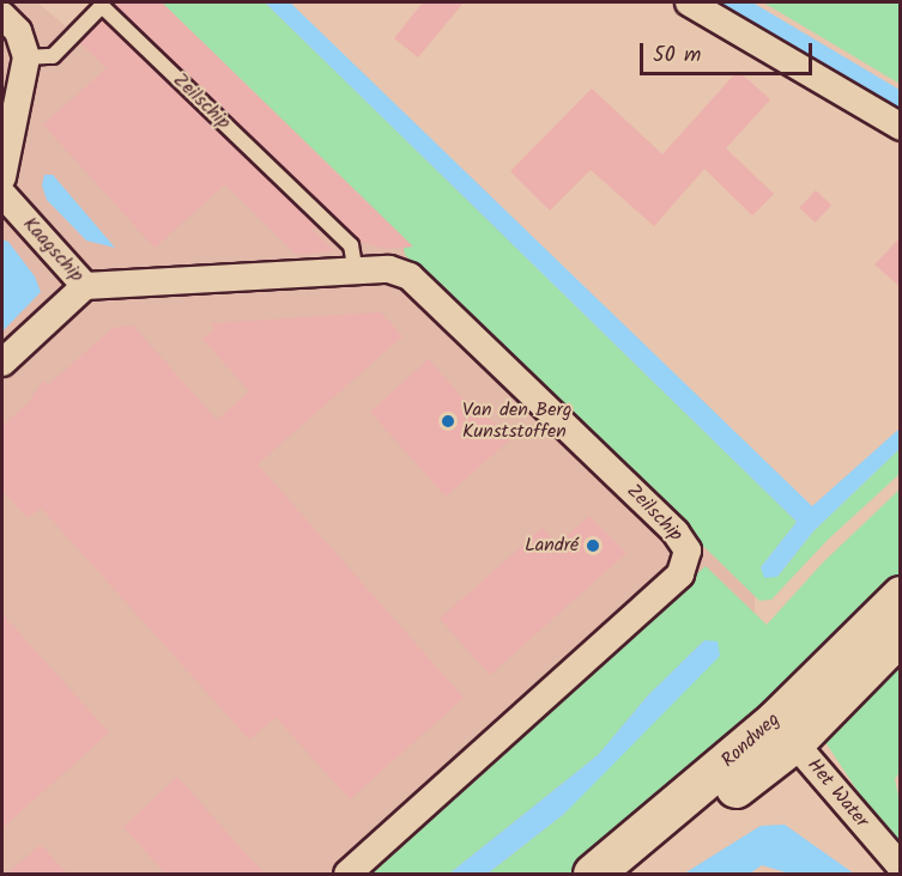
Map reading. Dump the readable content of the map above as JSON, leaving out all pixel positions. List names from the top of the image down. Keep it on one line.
{"streets":{"main road":["Rondweg"],"street":["Zeilschip","Kaagschip","Het Water"]},"crossings":[["Zeilschip","Kaagschip"],["Rondweg","Het Water"]],"places":["Van den Berg Kunststoffen","Landré"],"scale_bar":"50 m"}
